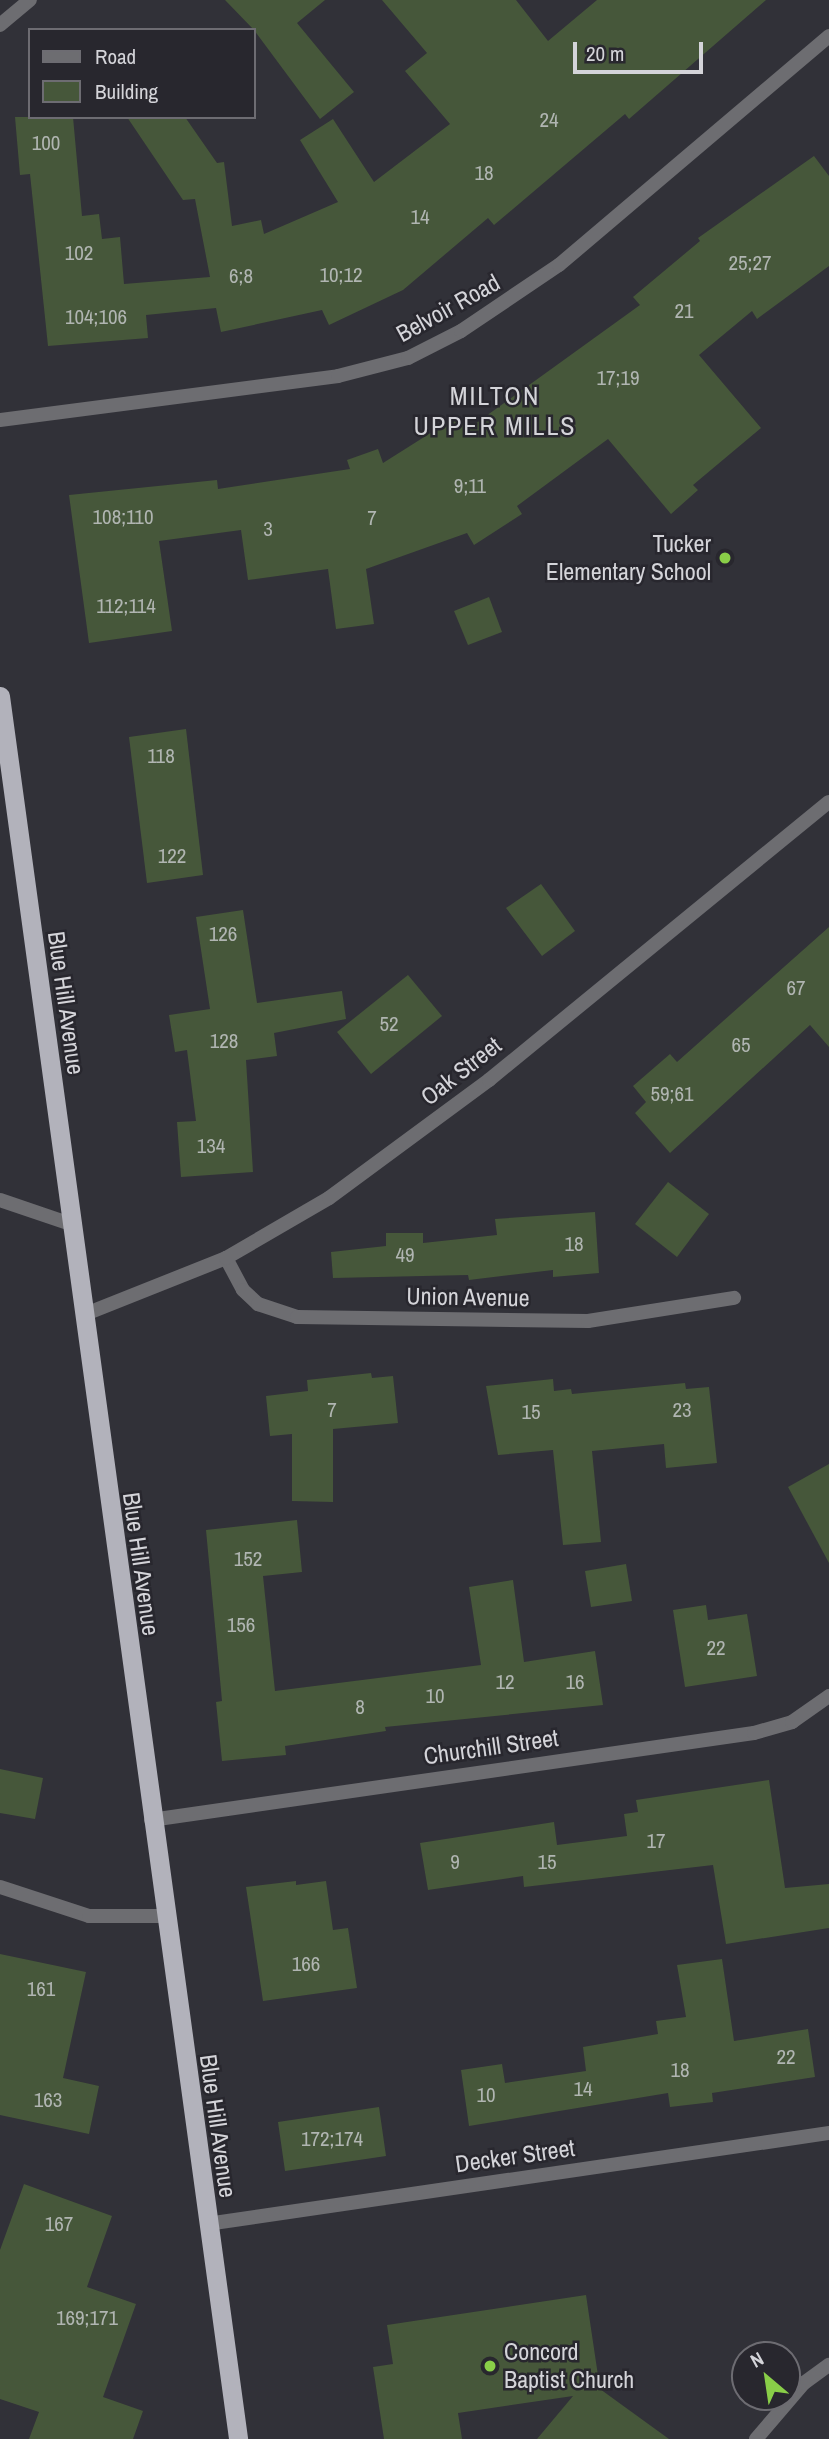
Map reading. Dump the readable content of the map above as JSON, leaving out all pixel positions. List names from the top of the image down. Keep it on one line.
{"streets":{"highway":["Blue Hill Avenue"],"street":["Belvoir Road","Oak Street","Union Avenue","Churchill Street","Decker Street"]},"crossings":[["Blue Hill Avenue","Oak Street"],["Blue Hill Avenue","Churchill Street"],["Blue Hill Avenue","Decker Street"],["Oak Street","Union Avenue"]],"districts":["MILTON UPPER MILLS"],"places":["Tucker Elementary School","Concord Baptist Church"],"house_numbers":["24","100","18","14","102","25;27","10;12","6;8","21","104;106","17;19","9;11","108;110","7","3","112;114","118","122","126","67","52","128","65","59;61","134","18","49","7","23","15","152","156","22","12","16","10","8","17","9","15","166","161","22","18","14","10","163","172;174","167","169;171"],"legend":["Road","Building"],"scale_bar":"20 m","north":"top left"}
